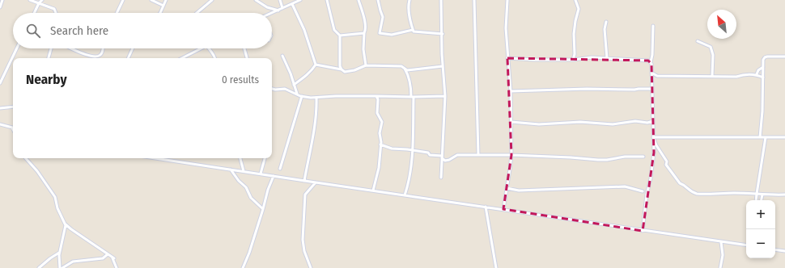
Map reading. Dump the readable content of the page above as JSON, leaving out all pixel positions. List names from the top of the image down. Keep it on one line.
{"north":"top left","page":{"search":"Search here","heading":["Nearby","0 results"],"map_buttons":["+","−"]}}
